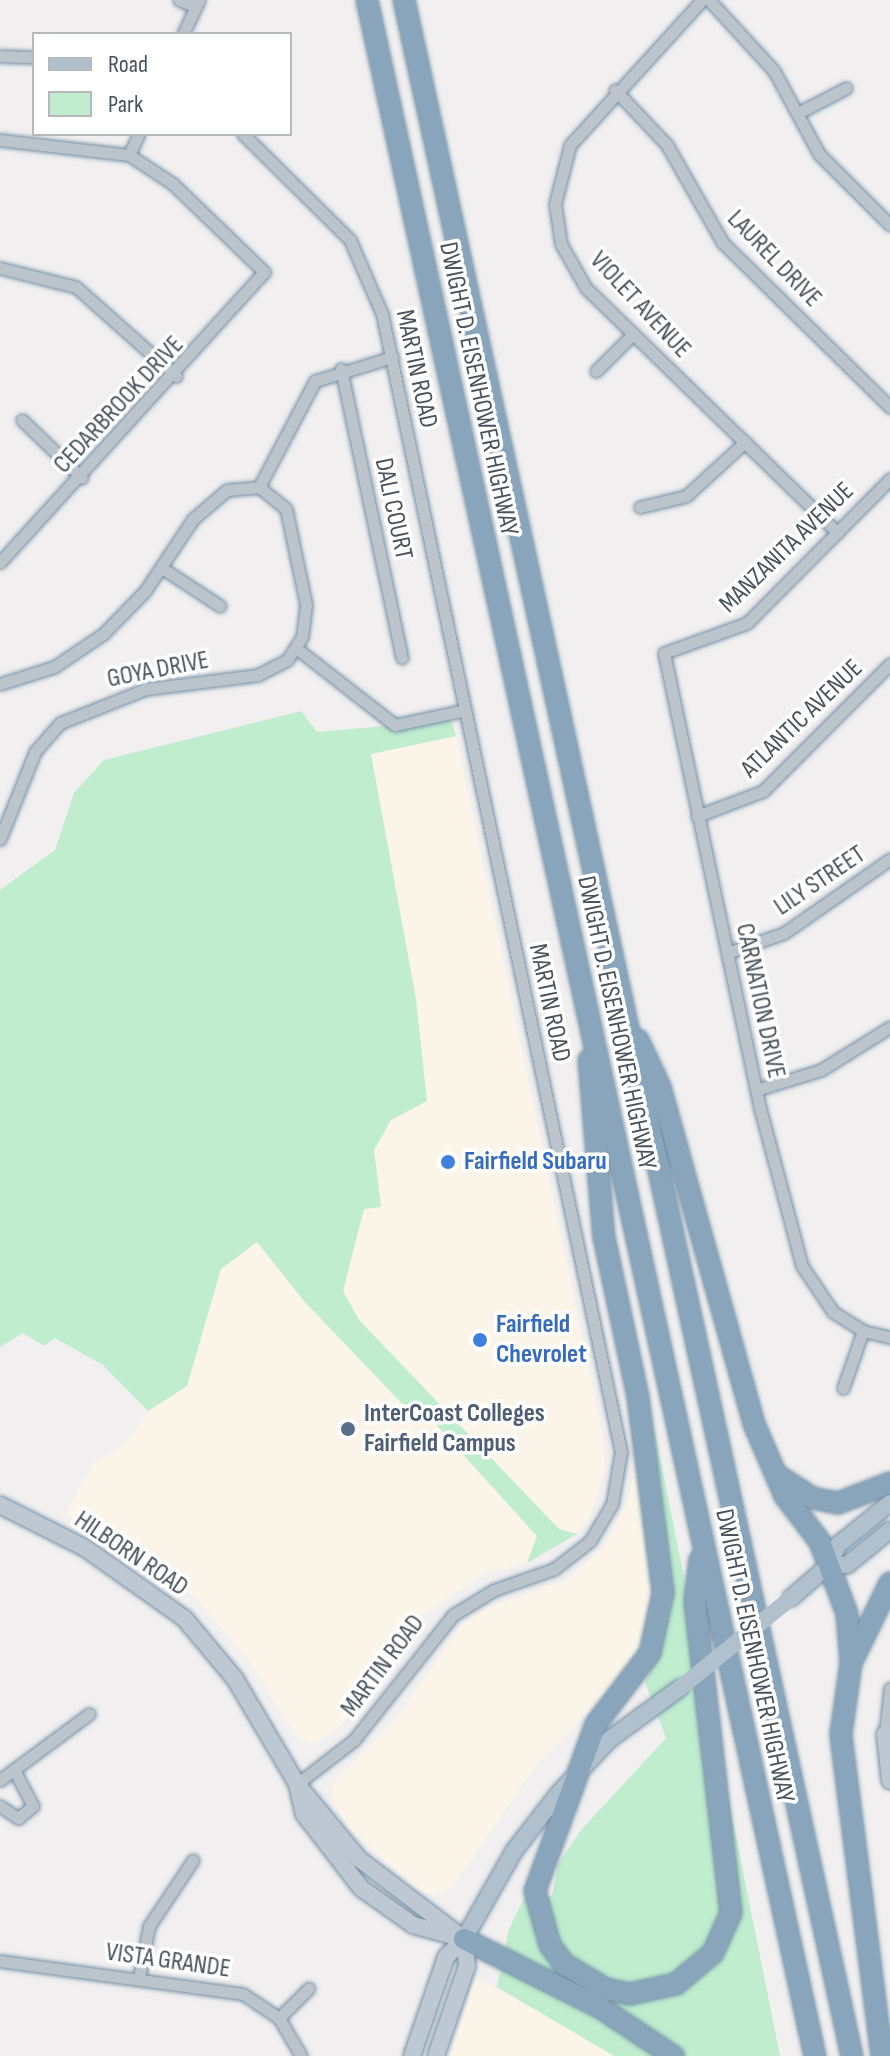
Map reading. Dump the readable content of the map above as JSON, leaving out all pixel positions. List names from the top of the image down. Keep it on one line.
{"streets":{"highway":["DWIGHT D. EISENHOWER HIGHWAY"],"street":["LAUREL DRIVE","VIOLET AVENUE","MARTIN ROAD","CEDARBROOK DRIVE","DALI COURT","MANZANITA AVENUE","GOYA DRIVE","ATLANTIC AVENUE","LILY STREET","CARNATION DRIVE","HILBORN ROAD","VISTA GRANDE"]},"crossings":[["LAUREL DRIVE","VIOLET AVENUE"],["VIOLET AVENUE","MANZANITA AVENUE"],["MARTIN ROAD","HILBORN ROAD"],["MANZANITA AVENUE","CARNATION DRIVE"],["ATLANTIC AVENUE","CARNATION DRIVE"],["LILY STREET","CARNATION DRIVE"]],"places":["Fairfield Subaru","Fairfield Chevrolet","InterCoast Colleges Fairfield Campus"],"legend":["Road","Park"]}
